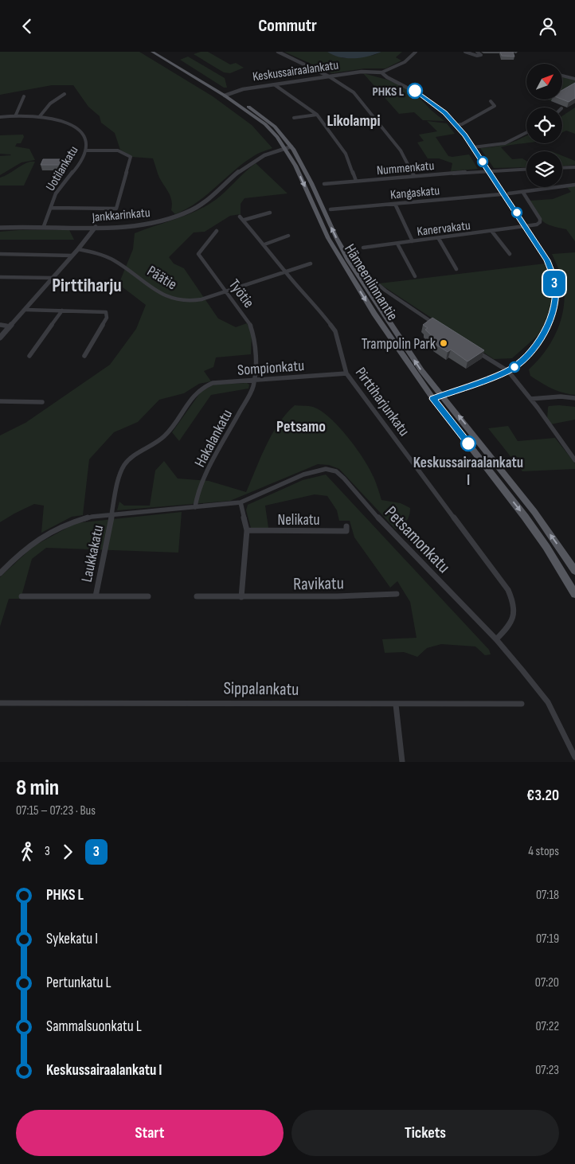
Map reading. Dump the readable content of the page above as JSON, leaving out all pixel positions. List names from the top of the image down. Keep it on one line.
{"streets":{"main road":["Hämeenlinnantie"],"street":["Keskussairaalankatu","Nummenkatu","Uotilankatu","Kangaskatu","Jankkarinkatu","Kanervakatu","Päätie","Työtie","Sompionkatu","Pirttiharjunkatu","Hakalankatu","Nelikatu","Petsamonkatu","Laukkakatu","Ravikatu","Sippalankatu"]},"crossings":[["Keskussairaalankatu","Hämeenlinnantie"],["Uotilankatu","Jankkarinkatu"],["Jankkarinkatu","Hämeenlinnantie"],["Päätie","Työtie"],["Päätie","Pirttiharjunkatu"],["Työtie","Sompionkatu"],["Työtie","Hakalankatu"],["Sompionkatu","Pirttiharjunkatu"],["Sompionkatu","Hakalankatu"],["Sompionkatu","Laukkakatu"],["Pirttiharjunkatu","Petsamonkatu"],["Hakalankatu","Petsamonkatu"],["Petsamonkatu","Laukkakatu"]],"districts":["Likolampi","Pirttiharju","Petsamo"],"places":["PHKS L","Trampolin Park","Keskussairaalankatu I"],"lines":["bus line 3"],"north":"top right","page":{"header":"Commutr","on_map":"3","heading":["8 min","07:15 – 07:23 · Bus","€3.20"],"legs":["3","3","4 stops"],"list":[{"name":"PHKS L","value":"07:18"},{"name":"Sykekatu I","value":"07:19"},{"name":"Pertunkatu L","value":"07:20"},{"name":"Sammalsuonkatu L","value":"07:22"},{"name":"Keskussairaalankatu I","value":"07:23"}],"buttons":["Start","Tickets"]}}
